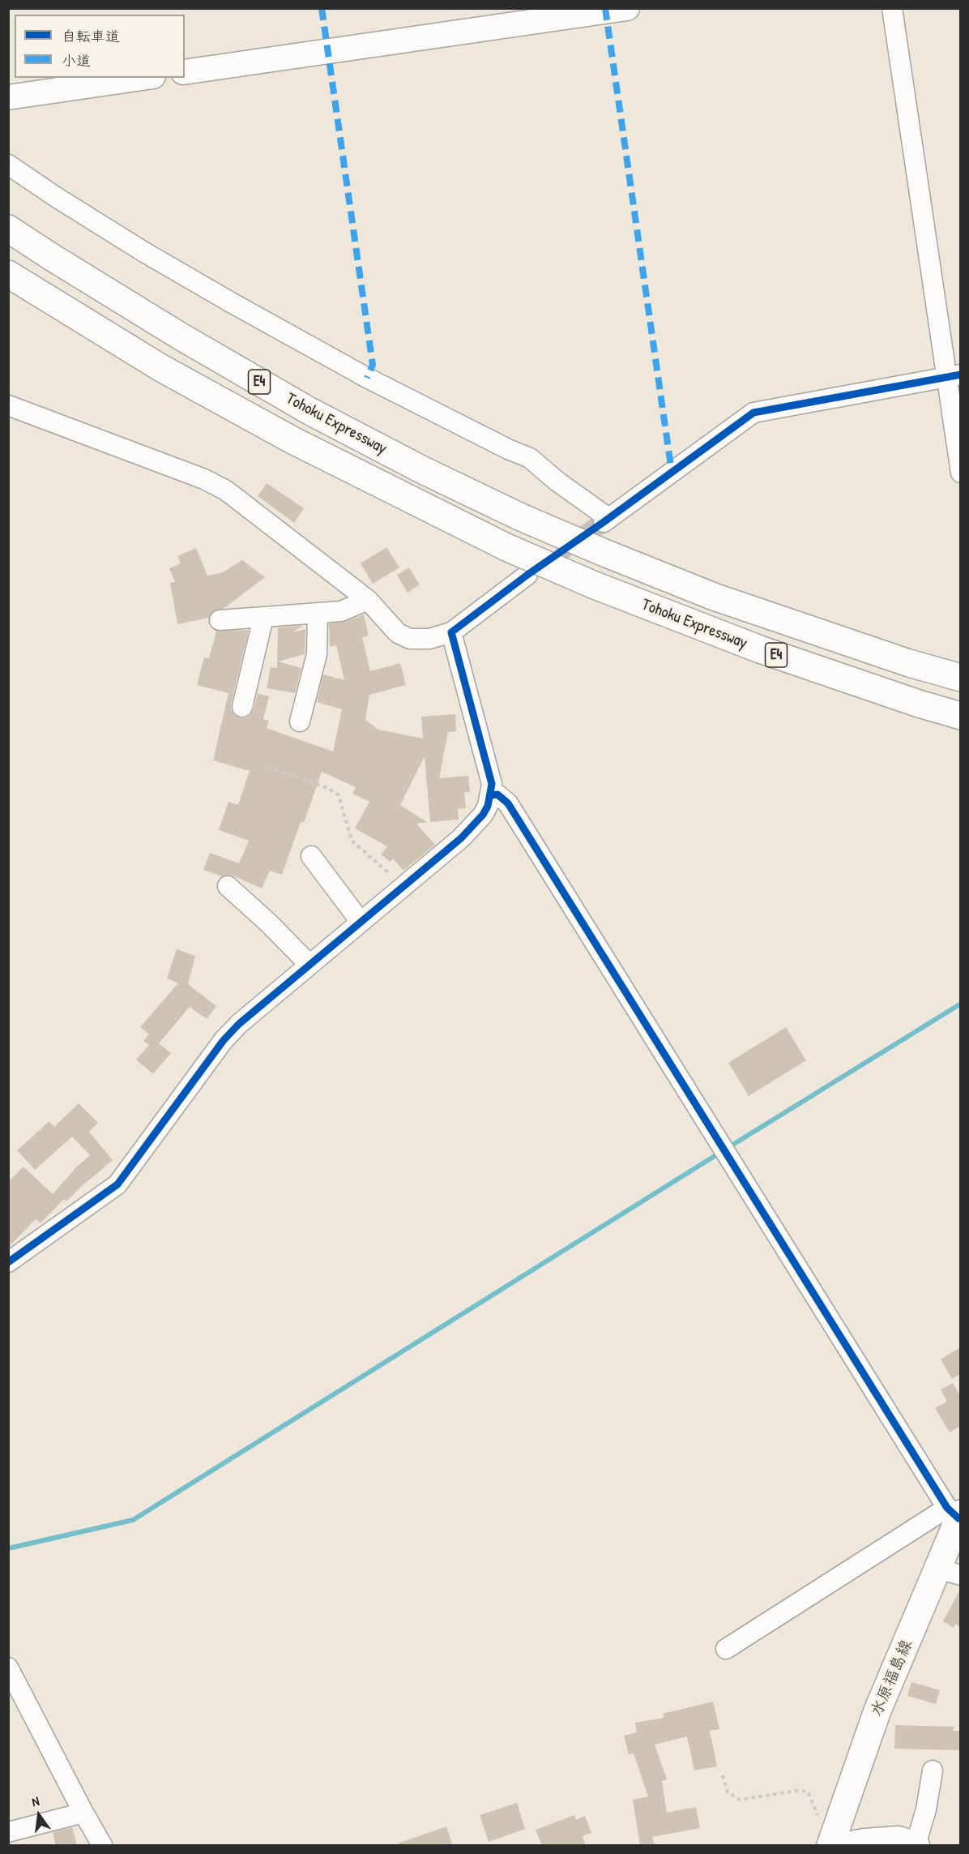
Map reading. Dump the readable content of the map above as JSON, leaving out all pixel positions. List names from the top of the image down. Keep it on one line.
{"streets":{"main road":["E4","Tohoku Expressway","水原福島線"]},"legend":["自転車道","小道"],"north":"top"}
